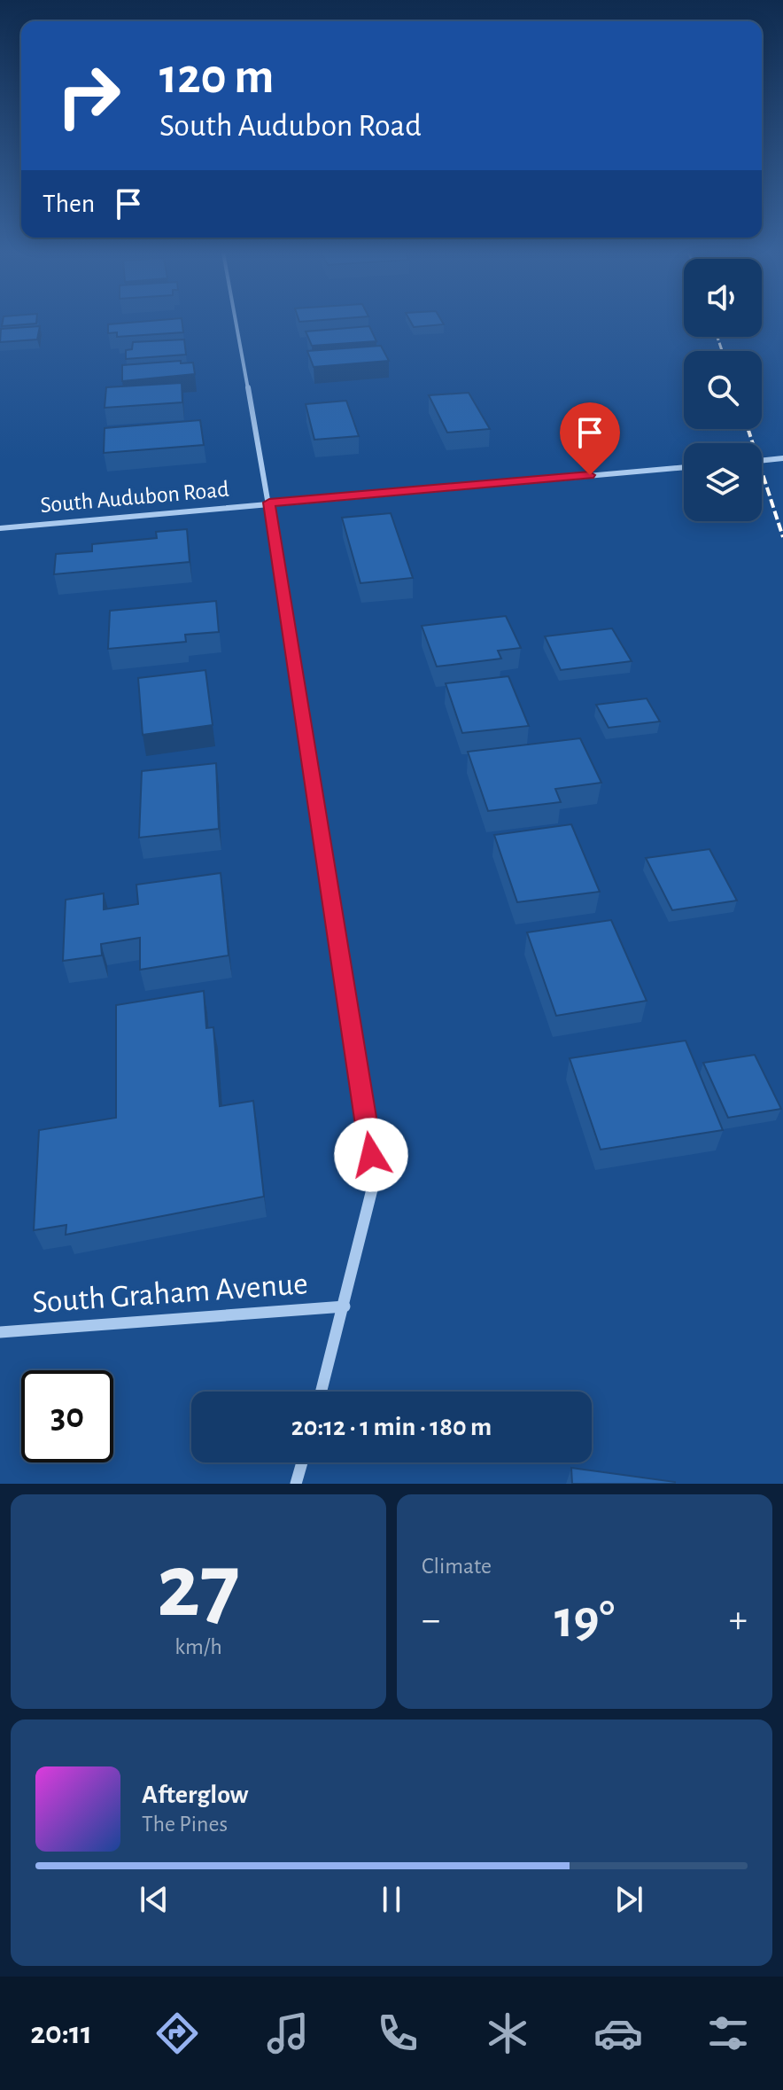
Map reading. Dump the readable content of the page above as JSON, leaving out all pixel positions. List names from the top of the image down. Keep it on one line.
{"streets":{"street":["South Audubon Road","South Graham Avenue"]},"page":{"turn":["120 m","South Audubon Road"],"then":"Then","limit":"30","trip":"20:12 · 1 min · 180 m","tile":[["27","km/h"],"Climate"],"heat":["−","19°","+"],"song":["Afterglow","The Pines"],"tabs":"20:11"}}
